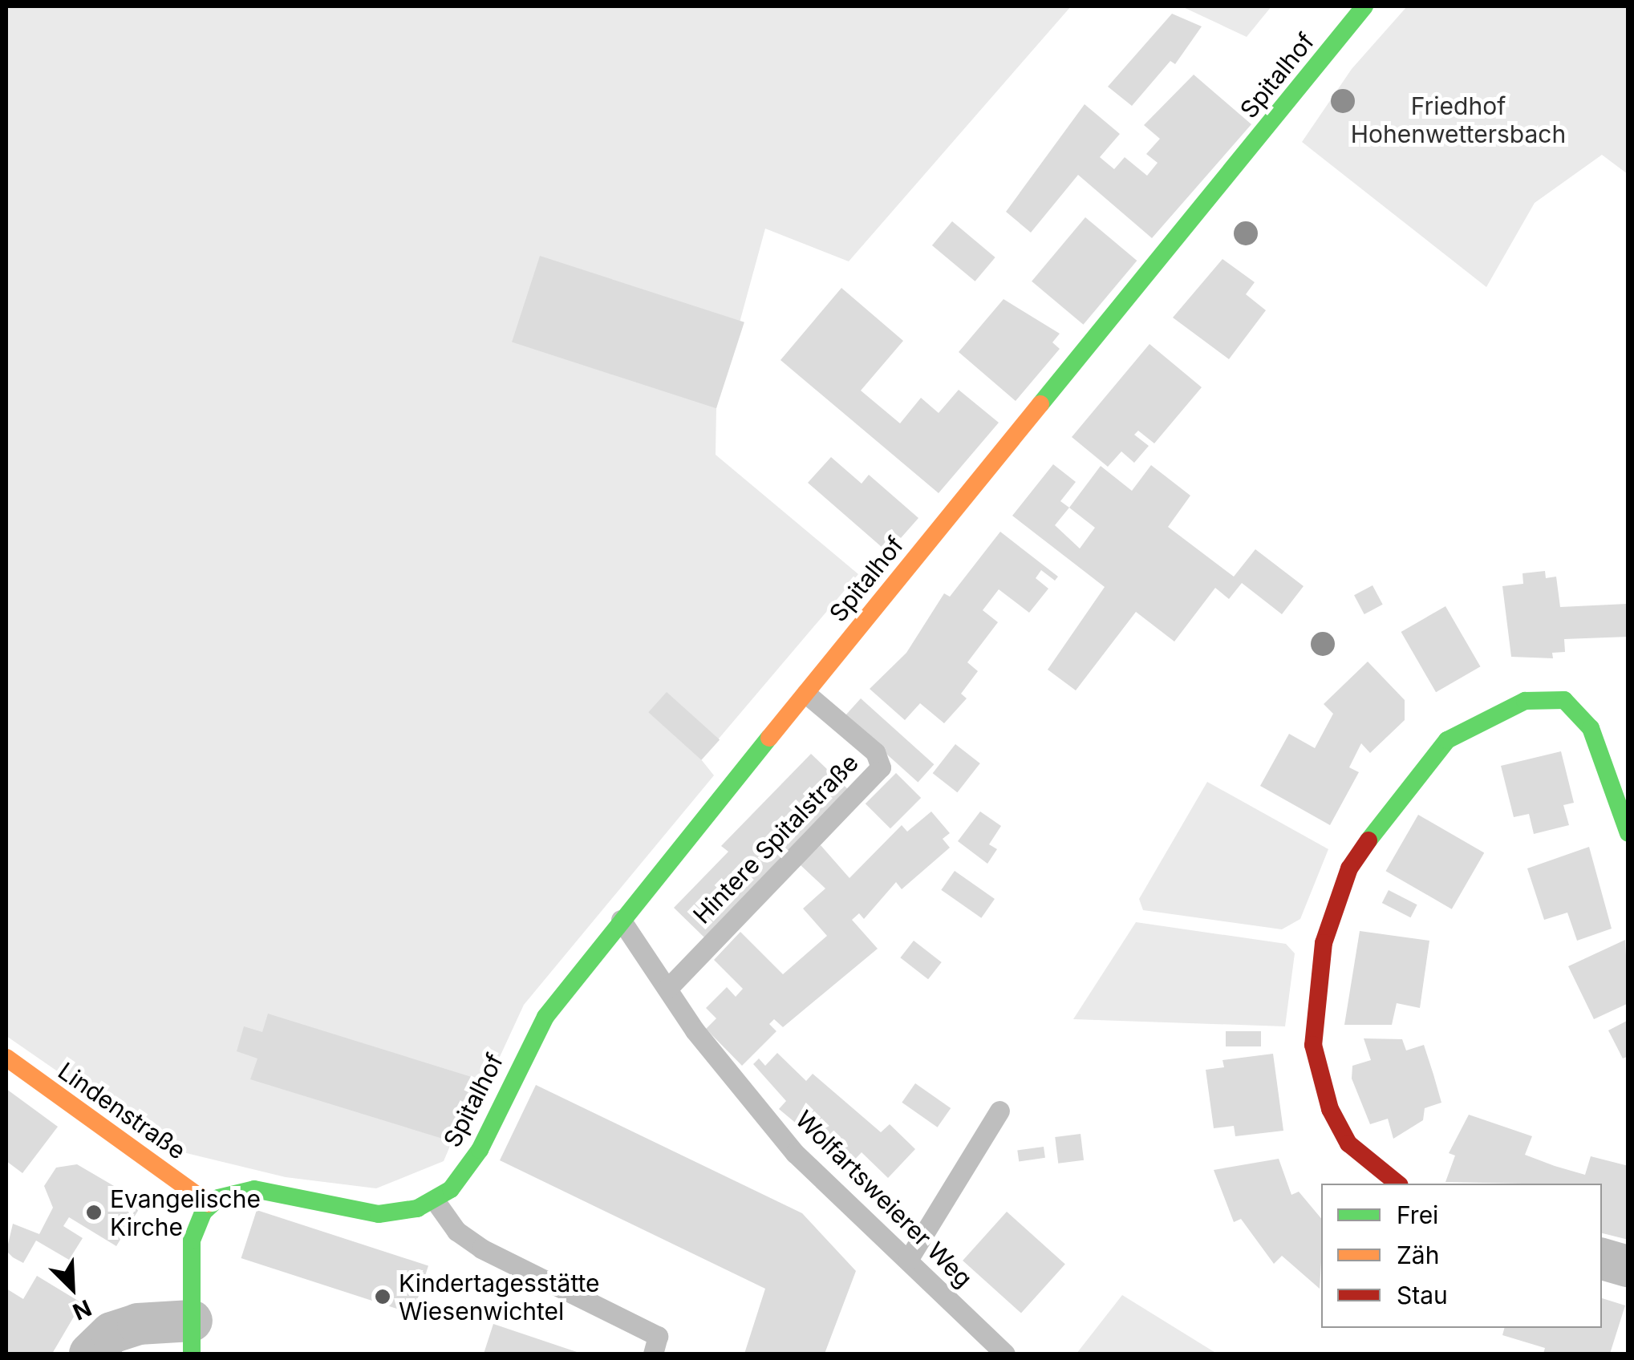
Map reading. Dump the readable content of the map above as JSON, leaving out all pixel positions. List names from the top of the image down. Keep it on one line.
{"streets":{"street":["Spitalhof","Lindenstraße"],"lane":["Hintere Spitalstraße","Wolfartsweierer Weg"]},"crossings":[["Spitalhof","Hintere Spitalstraße"],["Spitalhof","Wolfartsweierer Weg"],["Hintere Spitalstraße","Wolfartsweierer Weg"]],"parks":["Friedhof Hohenwettersbach"],"places":["Evangelische Kirche","Kindertagesstätte Wiesenwichtel"],"legend":["Frei","Zäh","Stau"],"north":"bottom right"}
